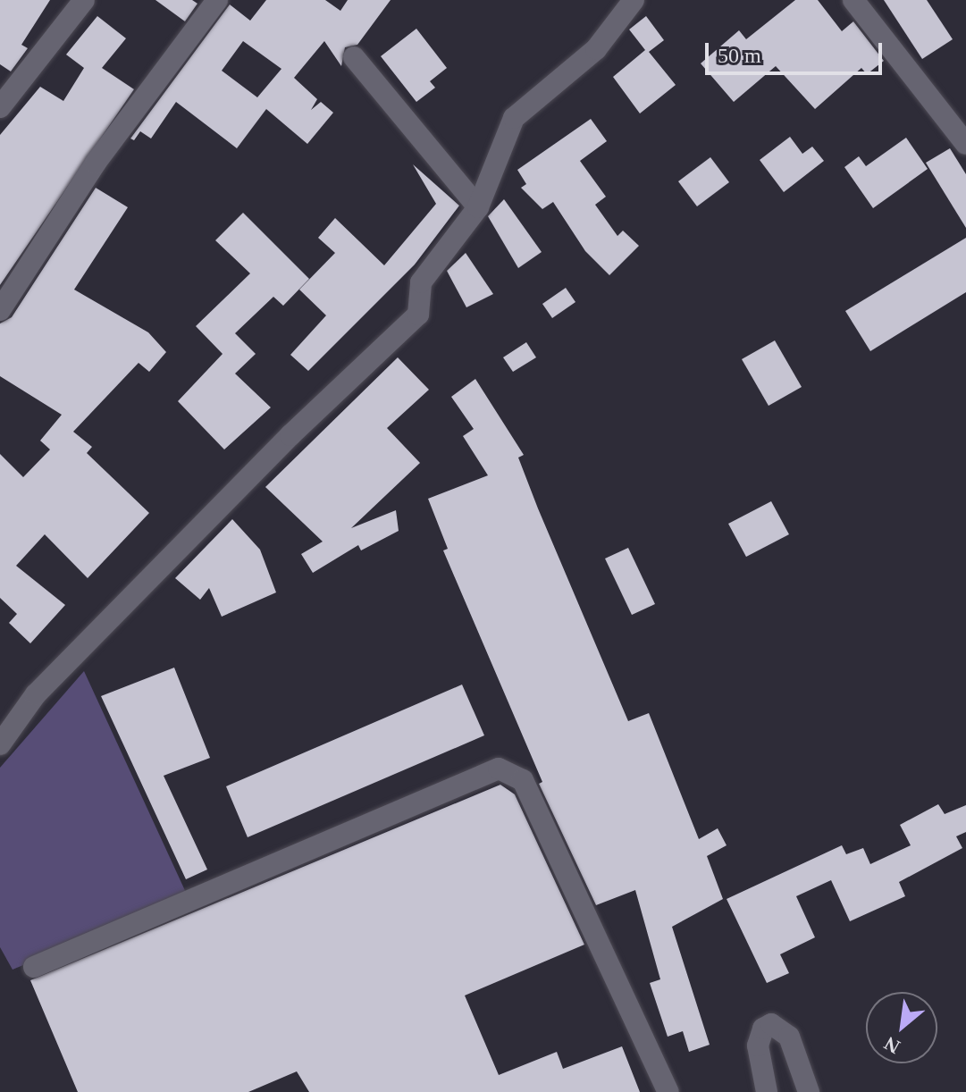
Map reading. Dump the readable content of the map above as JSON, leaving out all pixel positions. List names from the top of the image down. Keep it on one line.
{"scale_bar":"50 m","north":"bottom left"}
